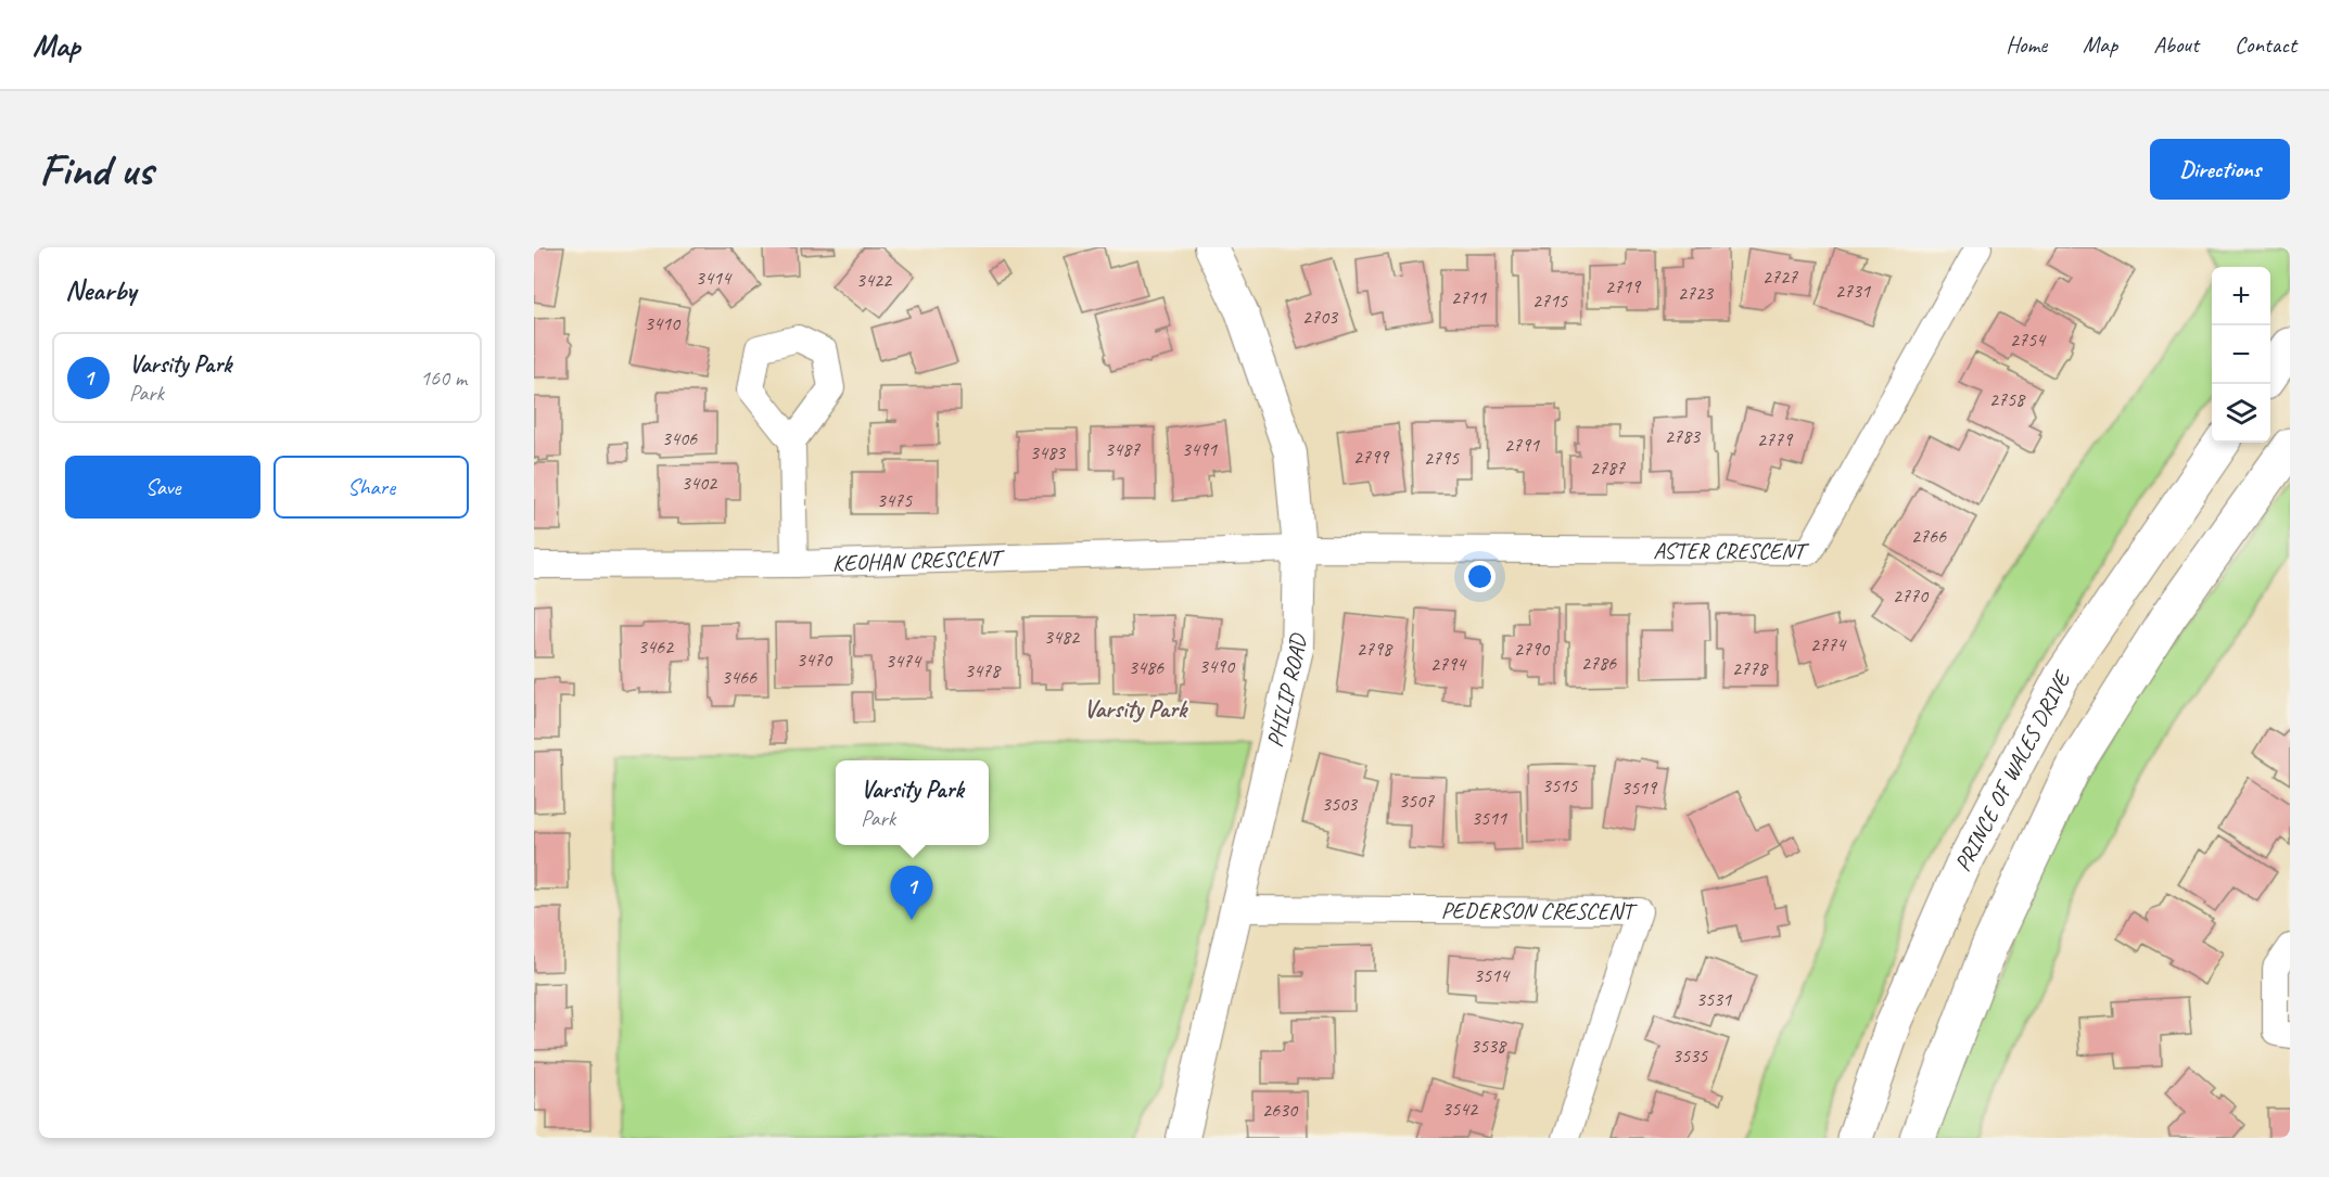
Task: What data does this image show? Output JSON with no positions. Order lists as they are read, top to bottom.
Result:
{
  "streets": {
    "main road": ["PRINCE OF WALES DRIVE"],
    "street": [
      "ASTER CRESCENT",
      "KEOHAN CRESCENT",
      "PHILIP ROAD",
      "PEDERSON CRESCENT"
    ]
  },
  "crossings": [
    ["ASTER CRESCENT", "KEOHAN CRESCENT"],
    ["ASTER CRESCENT", "PHILIP ROAD"],
    ["KEOHAN CRESCENT", "PHILIP ROAD"],
    ["PHILIP ROAD", "PEDERSON CRESCENT"]
  ],
  "districts": ["Varsity Park"],
  "house_numbers": [
    "2727",
    "3414",
    "3422",
    "2719",
    "2731",
    "2723",
    "2711",
    "2715",
    "2703",
    "3410",
    "2754",
    "2758",
    "2783",
    "3406",
    "2779",
    "2791",
    "3487",
    "3491",
    "3483",
    "2799",
    "2795",
    "2787",
    "3402",
    "3475",
    "2766",
    "2770",
    "3482",
    "2774",
    "3462",
    "2798",
    "2790",
    "3470",
    "3474",
    "2786",
    "2794",
    "3490",
    "3486",
    "2778",
    "3478",
    "3466",
    "3515",
    "3519",
    "3507",
    "3503",
    "3511",
    "3514",
    "3531",
    "3538",
    "3535",
    "3542",
    "2630"
  ],
  "page": {
    "header": "Map",
    "nav": [
      "Home",
      "Map",
      "About",
      "Contact"
    ],
    "buttons": [
      "Directions",
      ["Save", "Share"]
    ],
    "title": "Find us",
    "heading": "Nearby",
    "map_buttons": ["+", "−"],
    "list": [
      {
        "mark": "1",
        "name": "Varsity Park",
        "note": "Park",
        "value": "160 m"
      }
    ],
    "popup": ["Varsity Park", "Park"],
    "pins": "1"
  }
}
